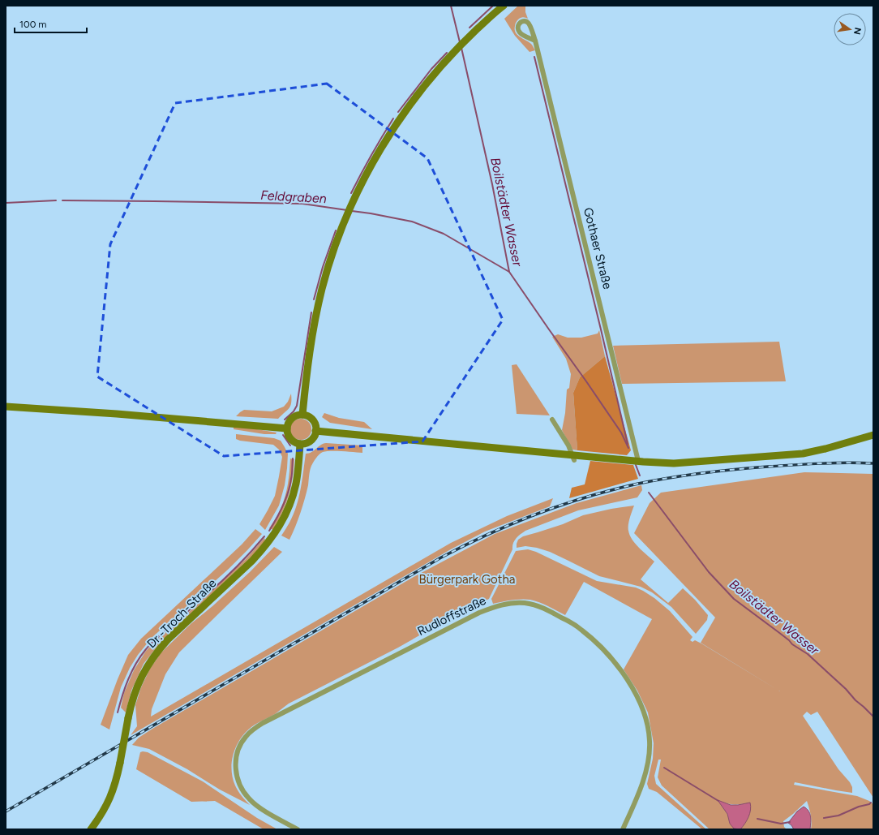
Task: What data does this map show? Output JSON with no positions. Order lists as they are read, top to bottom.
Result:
{
  "streets": {
    "main road": ["Dr.-Troch-Straße"],
    "street": ["Gothaer Straße", "Rudloffstraße"]
  },
  "water": ["Feldgraben", "Boilstädter Wasser"],
  "parks": ["Bürgerpark Gotha"],
  "scale_bar": "100 m",
  "north": "right"
}
